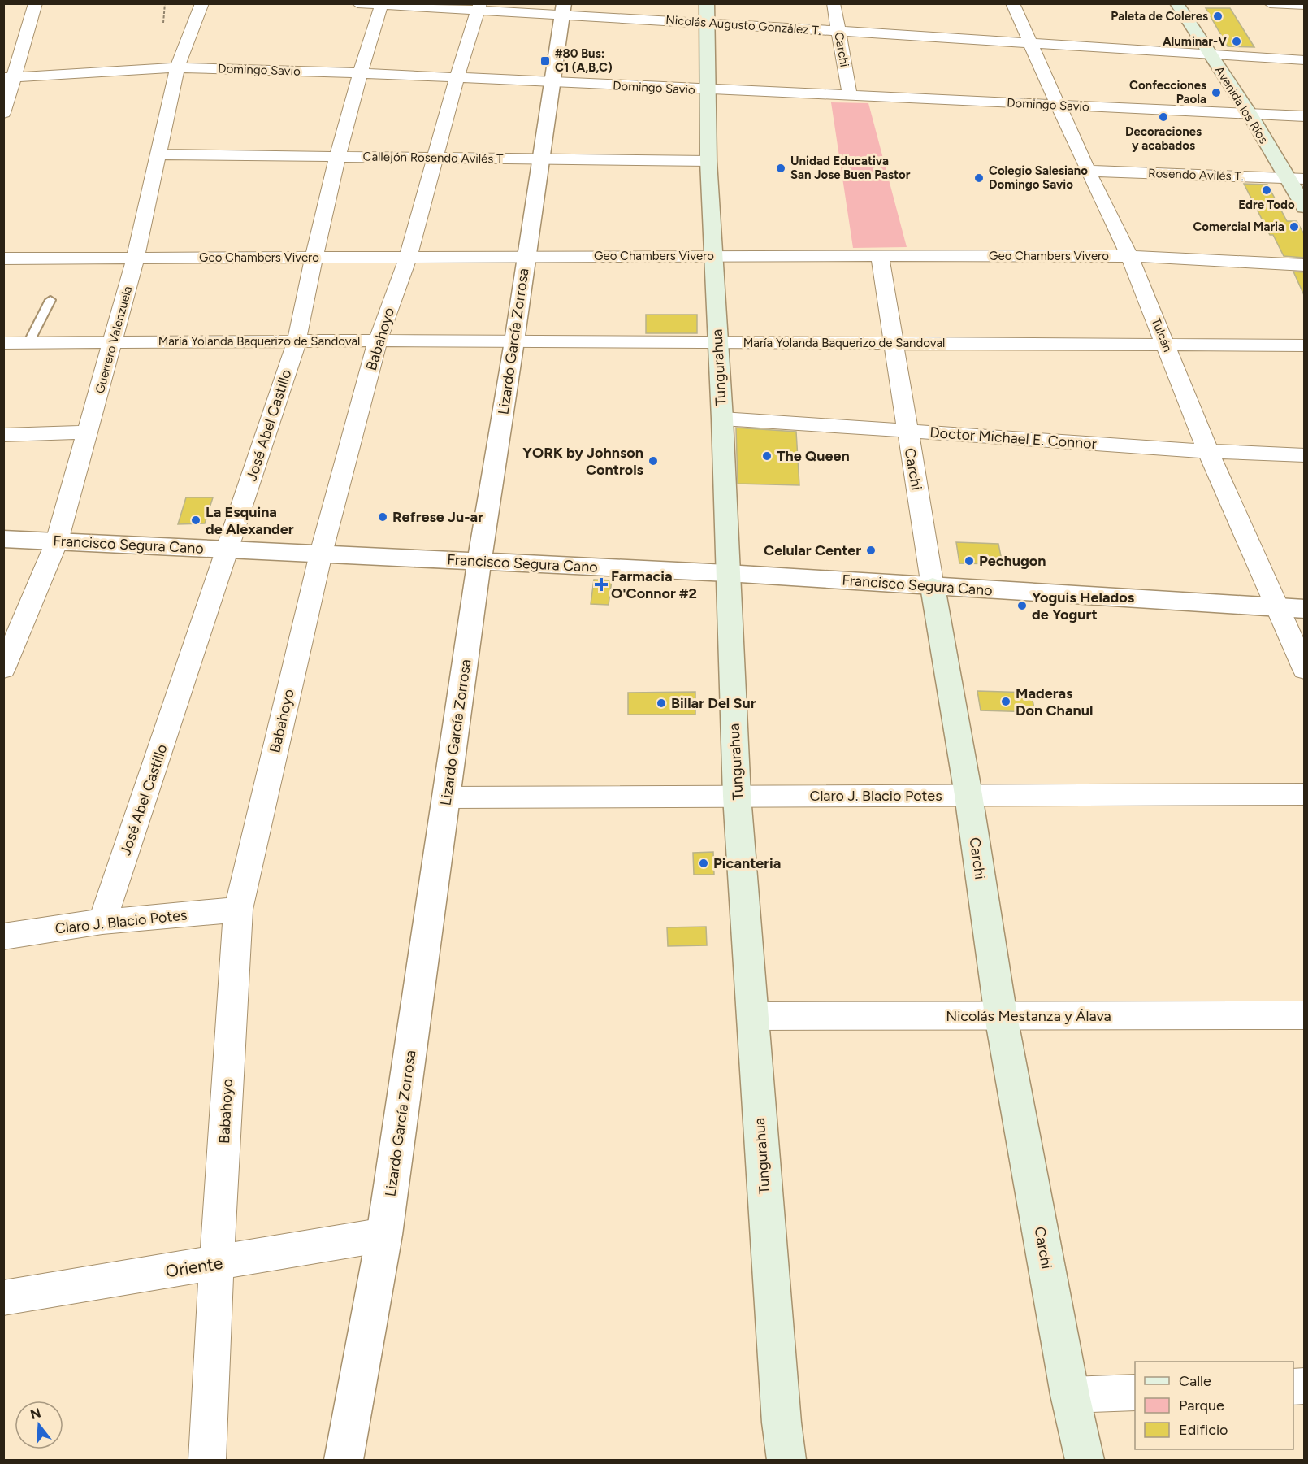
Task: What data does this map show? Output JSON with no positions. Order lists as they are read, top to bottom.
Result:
{
  "streets": {
    "main road": ["Carchi", "Avenida los Ríos", "Tungurahua"],
    "street": [
      "Nicolás Augusto González T.",
      "Domingo Savio",
      "Callejón Rosendo Avilés T",
      "Rosendo Avilés T.",
      "Geo Chambers Vivero",
      "Tulcán",
      "Babahoyo",
      "Guerrero Valenzuela",
      "María Yolanda Baquerizo de Sandoval",
      "Lizardo García Zorrosa",
      "José Abel Castillo",
      "Doctor Michael E. Connor",
      "Francisco Segura Cano",
      "Claro J. Blacio Potes",
      "Nicolás Mestanza y Álava",
      "Oriente"
    ]
  },
  "crossings": [
    ["Nicolás Augusto González T.", "Carchi"],
    ["Nicolás Augusto González T.", "Avenida los Ríos"],
    ["Nicolás Augusto González T.", "Tulcán"],
    ["Nicolás Augusto González T.", "Babahoyo"],
    ["Nicolás Augusto González T.", "Lizardo García Zorrosa"],
    ["Nicolás Augusto González T.", "Tungurahua"],
    ["Nicolás Augusto González T.", "José Abel Castillo"],
    ["Carchi", "Domingo Savio"],
    ["Carchi", "Geo Chambers Vivero"],
    ["Carchi", "María Yolanda Baquerizo de Sandoval"],
    ["Carchi", "Doctor Michael E. Connor"],
    ["Carchi", "Francisco Segura Cano"],
    ["Carchi", "Claro J. Blacio Potes"],
    ["Carchi", "Nicolás Mestanza y Álava"],
    ["Domingo Savio", "Avenida los Ríos"],
    ["Domingo Savio", "Tulcán"],
    ["Domingo Savio", "Babahoyo"],
    ["Domingo Savio", "Guerrero Valenzuela"],
    ["Domingo Savio", "Lizardo García Zorrosa"],
    ["Domingo Savio", "Tungurahua"],
    ["Domingo Savio", "José Abel Castillo"],
    ["Avenida los Ríos", "Rosendo Avilés T."],
    ["Callejón Rosendo Avilés T", "Babahoyo"],
    ["Callejón Rosendo Avilés T", "Guerrero Valenzuela"],
    ["Callejón Rosendo Avilés T", "Lizardo García Zorrosa"],
    ["Callejón Rosendo Avilés T", "Tungurahua"],
    ["Callejón Rosendo Avilés T", "José Abel Castillo"],
    ["Rosendo Avilés T.", "Tulcán"],
    ["Geo Chambers Vivero", "Tulcán"],
    ["Geo Chambers Vivero", "Babahoyo"],
    ["Geo Chambers Vivero", "Guerrero Valenzuela"],
    ["Geo Chambers Vivero", "Lizardo García Zorrosa"],
    ["Geo Chambers Vivero", "Tungurahua"],
    ["Geo Chambers Vivero", "José Abel Castillo"],
    ["Tulcán", "María Yolanda Baquerizo de Sandoval"],
    ["Tulcán", "Doctor Michael E. Connor"],
    ["Tulcán", "Francisco Segura Cano"],
    ["Babahoyo", "María Yolanda Baquerizo de Sandoval"],
    ["Babahoyo", "Francisco Segura Cano"],
    ["Babahoyo", "Claro J. Blacio Potes"],
    ["Babahoyo", "Oriente"],
    ["Guerrero Valenzuela", "María Yolanda Baquerizo de Sandoval"],
    ["Guerrero Valenzuela", "Francisco Segura Cano"],
    ["María Yolanda Baquerizo de Sandoval", "Lizardo García Zorrosa"],
    ["María Yolanda Baquerizo de Sandoval", "Tungurahua"],
    ["María Yolanda Baquerizo de Sandoval", "José Abel Castillo"],
    ["Lizardo García Zorrosa", "Francisco Segura Cano"],
    ["Lizardo García Zorrosa", "Claro J. Blacio Potes"],
    ["Lizardo García Zorrosa", "Oriente"],
    ["Tungurahua", "Doctor Michael E. Connor"],
    ["Tungurahua", "Francisco Segura Cano"],
    ["Tungurahua", "Claro J. Blacio Potes"],
    ["Tungurahua", "Nicolás Mestanza y Álava"],
    ["José Abel Castillo", "Francisco Segura Cano"],
    ["José Abel Castillo", "Claro J. Blacio Potes"]
  ],
  "places": {
    "other": [
      "Paleta de Coleres",
      "Aluminar-V",
      "Confecciones Paola",
      "Decoraciones y acabados",
      "Unidad Educativa San Jose Buen Pastor",
      "Colegio Salesiano Domingo Savio",
      "Edre Todo",
      "Comercial Maria",
      "The Queen",
      "YORK by Johnson Controls",
      "Refrese Ju-ar",
      "La Esquina de Alexander",
      "Celular Center",
      "Pechugon",
      "Yoguis Helados de Yogurt",
      "Maderas Don Chanul",
      "Billar Del Sur",
      "Picanteria"
    ],
    "transit": ["#80 Bus: C1 (A,B,C)"],
    "health": ["Farmacia O'Connor #2"]
  },
  "legend": ["Calle", "Parque", "Edificio"],
  "north": "top"
}
